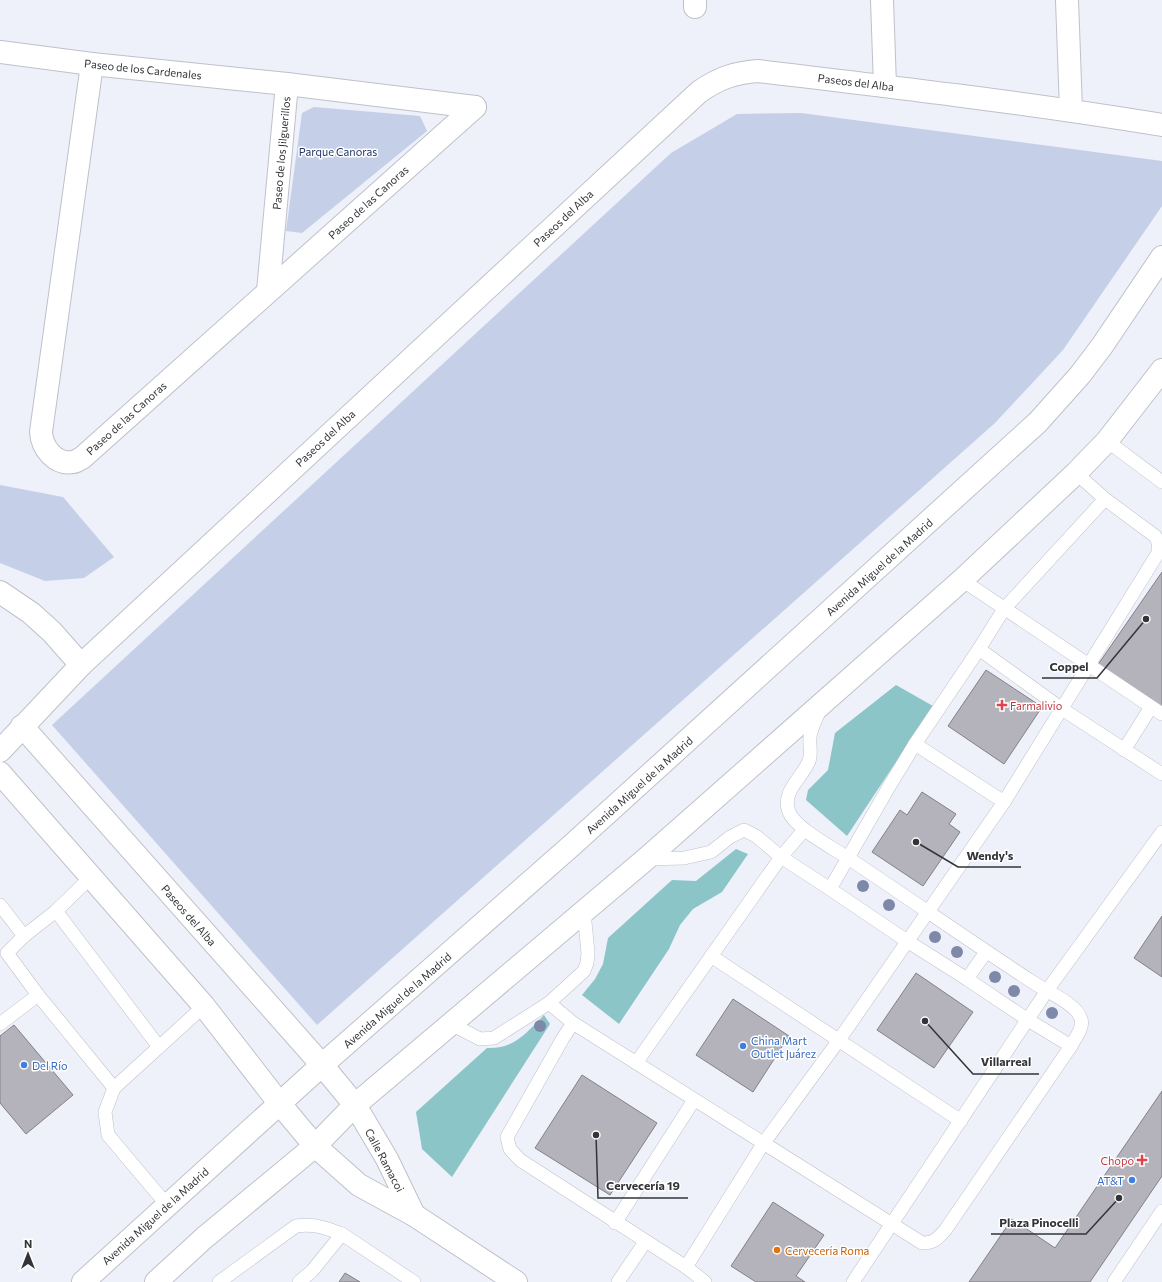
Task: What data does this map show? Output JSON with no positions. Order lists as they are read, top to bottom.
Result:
{
  "streets": {
    "street": [
      "Paseo de los Cardenales",
      "Paseos del Alba",
      "Paseo de los Jilguerillos",
      "Paseo de las Canoras",
      "Avenida Miguel de la Madrid",
      "Calle Ramacoi"
    ]
  },
  "crossings": [
    ["Paseo de los Cardenales", "Paseo de los Jilguerillos"],
    ["Paseo de los Cardenales", "Paseo de las Canoras"],
    ["Paseos del Alba", "Avenida Miguel de la Madrid"],
    ["Paseos del Alba", "Calle Ramacoi"],
    ["Paseo de los Jilguerillos", "Paseo de las Canoras"]
  ],
  "parks": ["Parque Canoras"],
  "places": {
    "other": [
      "Coppel",
      "Wendy's",
      "Villarreal",
      "China Mart Outlet Juárez",
      "Del Río",
      "Cervecería 19",
      "AT&T",
      "Plaza Pinocelli",
      "Cervecería Roma"
    ],
    "health": ["Farmalivio", "Chopo"]
  },
  "north": "top"
}
